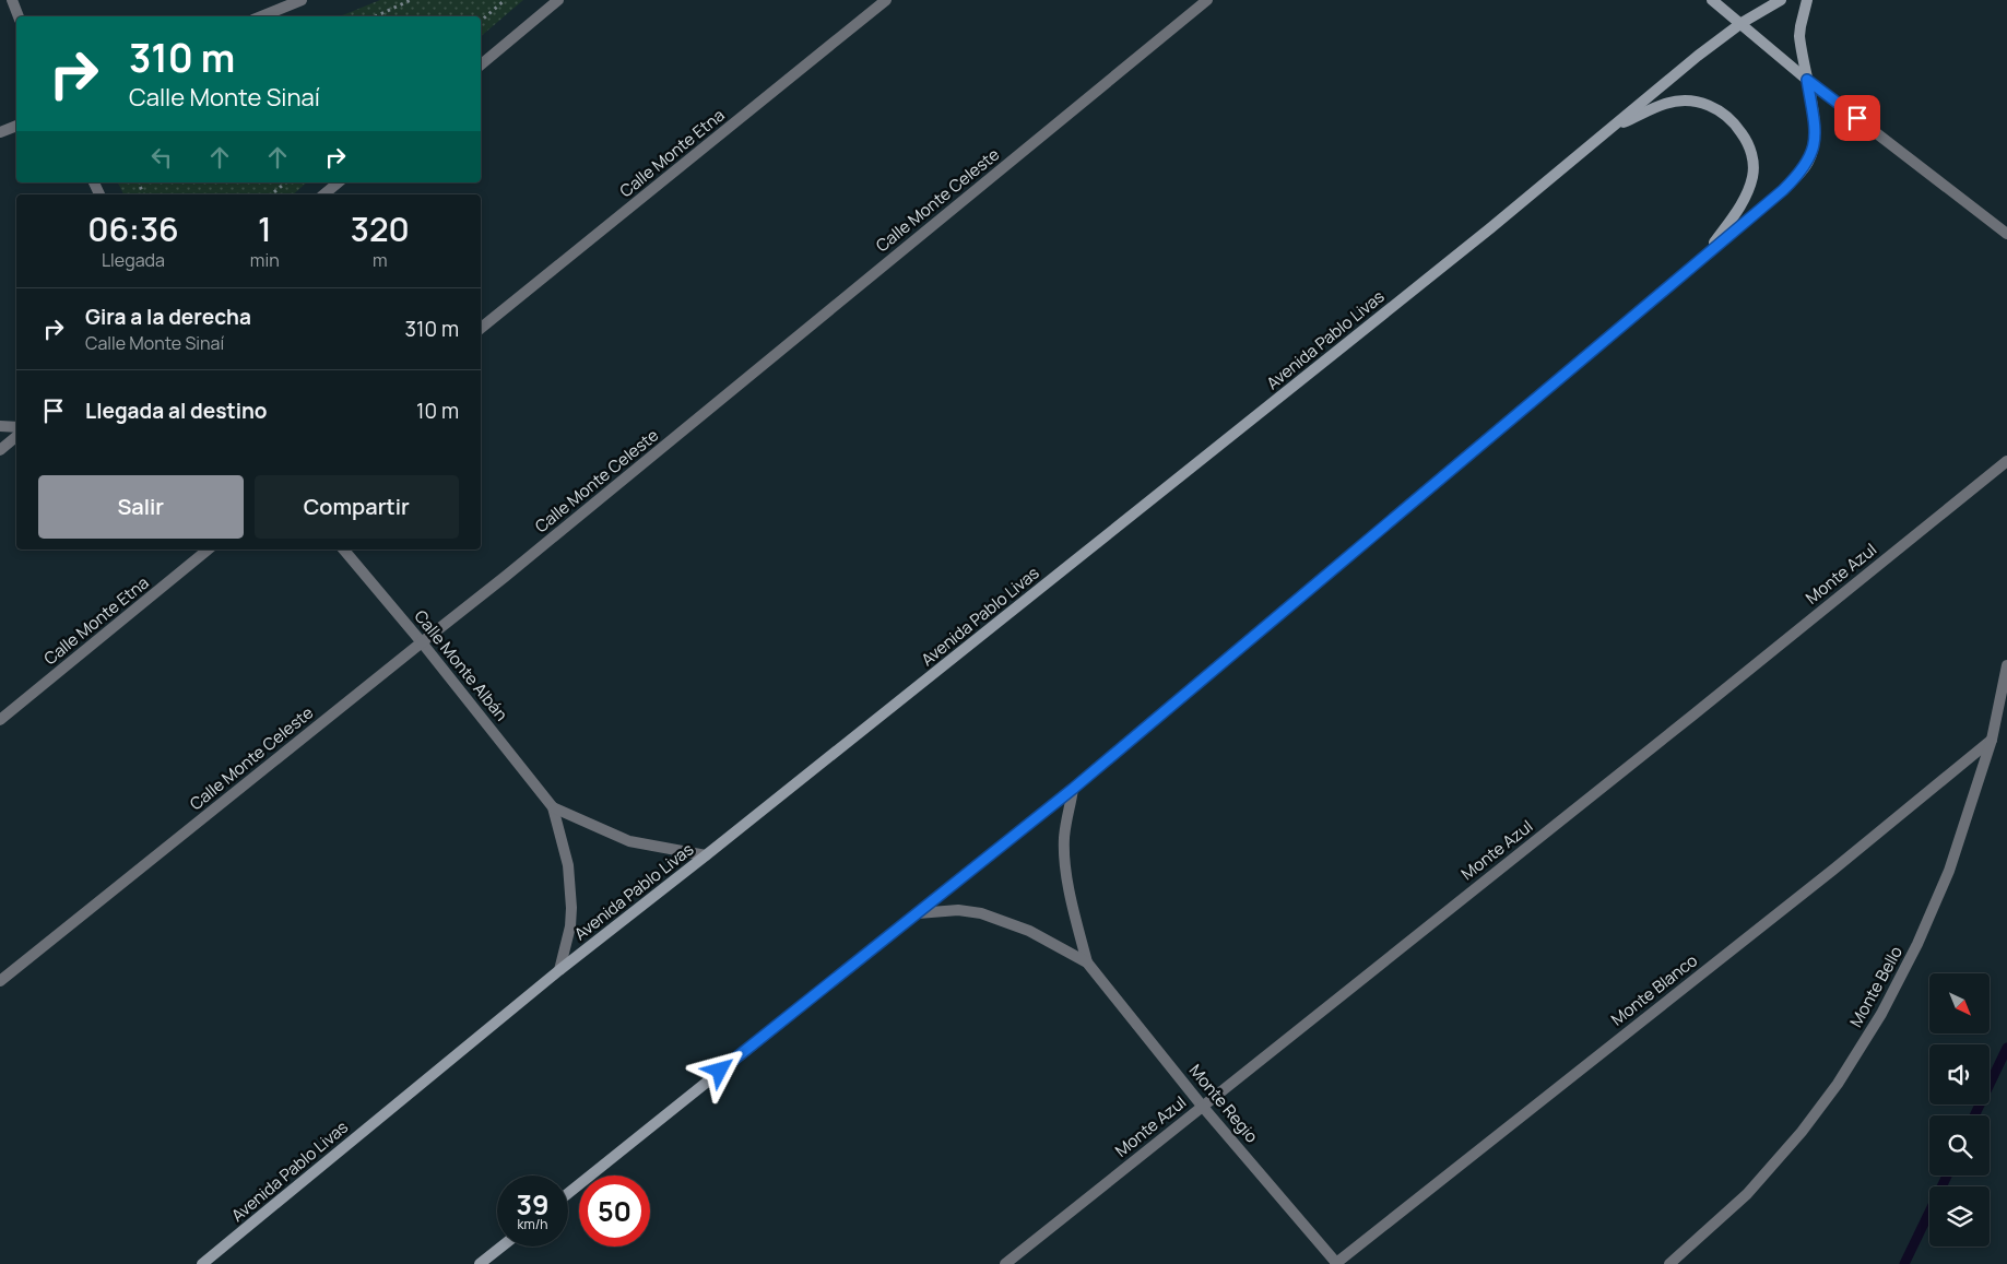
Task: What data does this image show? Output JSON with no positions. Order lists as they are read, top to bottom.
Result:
{
  "streets": {
    "main road": ["Avenida Pablo Livas"],
    "street": [
      "Calle Monte Etna",
      "Calle Monte Celeste",
      "Monte Azul",
      "Calle Monte Albán",
      "Monte Bello",
      "Monte Blanco",
      "Monte Regio"
    ]
  },
  "crossings": [
    ["Calle Monte Celeste", "Calle Monte Albán"],
    ["Avenida Pablo Livas", "Calle Monte Albán"],
    ["Monte Azul", "Monte Regio"],
    ["Monte Bello", "Monte Blanco"],
    ["Monte Blanco", "Monte Regio"]
  ],
  "north": "bottom right",
  "page": {
    "turn": ["310 m", "Calle Monte Sinaí"],
    "eta": [
      "06:36",
      "Llegada",
      "1",
      "min",
      "320",
      "m"
    ],
    "list": [
      {
        "name": "Gira a la derecha",
        "note": "Calle Monte Sinaí",
        "value": "310 m"
      },
      {
        "name": "Llegada al destino",
        "value": "10 m"
      }
    ],
    "buttons": ["Salir", "Compartir"],
    "speed": "39 km/h",
    "limit": "50"
  }
}
